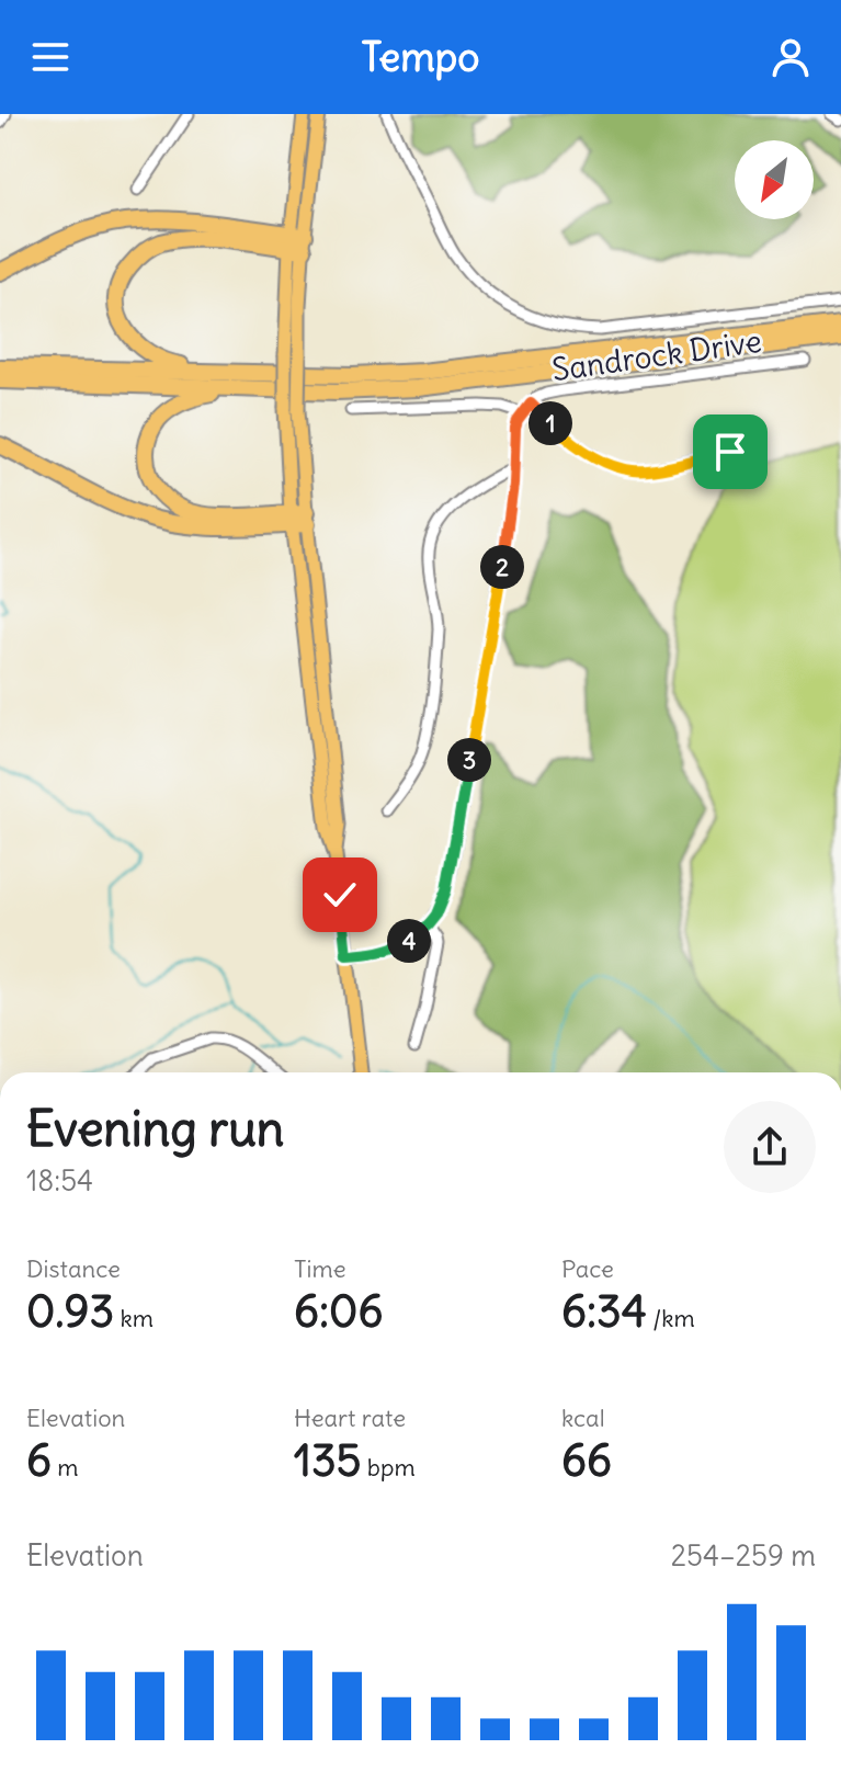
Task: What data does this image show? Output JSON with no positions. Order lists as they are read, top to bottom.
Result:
{
  "streets": {
    "street": ["Sandrock Drive"]
  },
  "north": "bottom left",
  "page": {
    "header": "Tempo",
    "pins": [
      "1",
      "2",
      "3",
      "4"
    ],
    "heading": ["Evening run", "18:54"],
    "stats": [
      ["Distance", "0.93 km"],
      ["Time", "6:06"],
      ["Pace", "6:34 /km"],
      ["Elevation", "6 m"],
      ["Heart rate", "135 bpm"],
      ["kcal", "66"]
    ],
    "chart": ["Elevation", "254–259 m"]
  }
}
